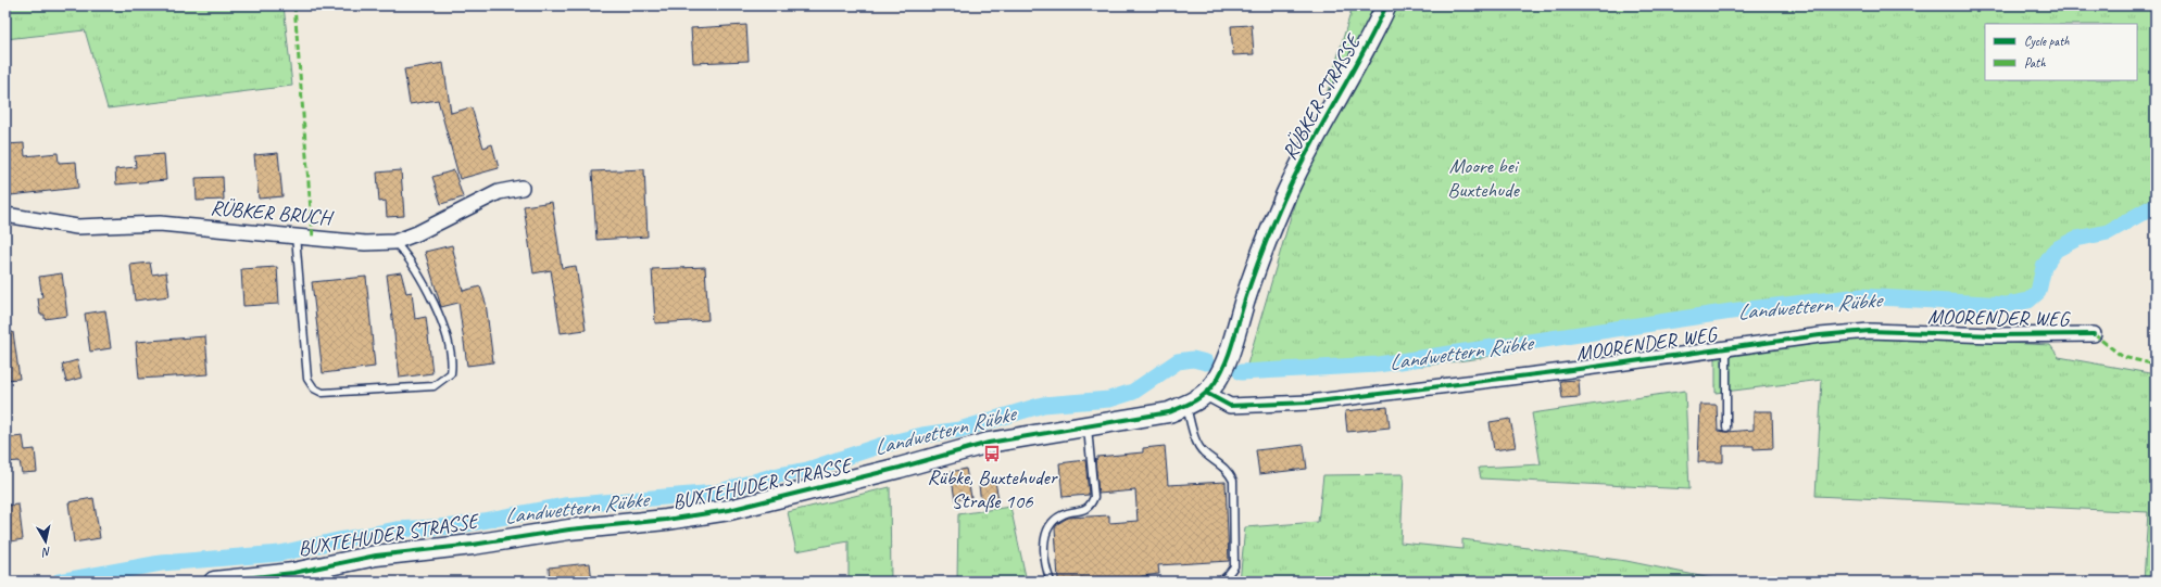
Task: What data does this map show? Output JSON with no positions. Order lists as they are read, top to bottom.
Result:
{
  "streets": {
    "street": [
      "RÜBKER STRASSE",
      "RÜBKER BRUCH",
      "MOORENDER WEG",
      "BUXTEHUDER STRASSE"
    ]
  },
  "crossings": [
    ["RÜBKER STRASSE", "BUXTEHUDER STRASSE"],
    ["MOORENDER WEG", "BUXTEHUDER STRASSE"]
  ],
  "water": ["Landwettern Rübke"],
  "parks": ["Moore bei Buxtehude"],
  "places": {
    "bus stop": ["Rübke, Buxtehuder Straße 106"]
  },
  "legend": ["Cycle path", "Path"],
  "north": "bottom"
}
